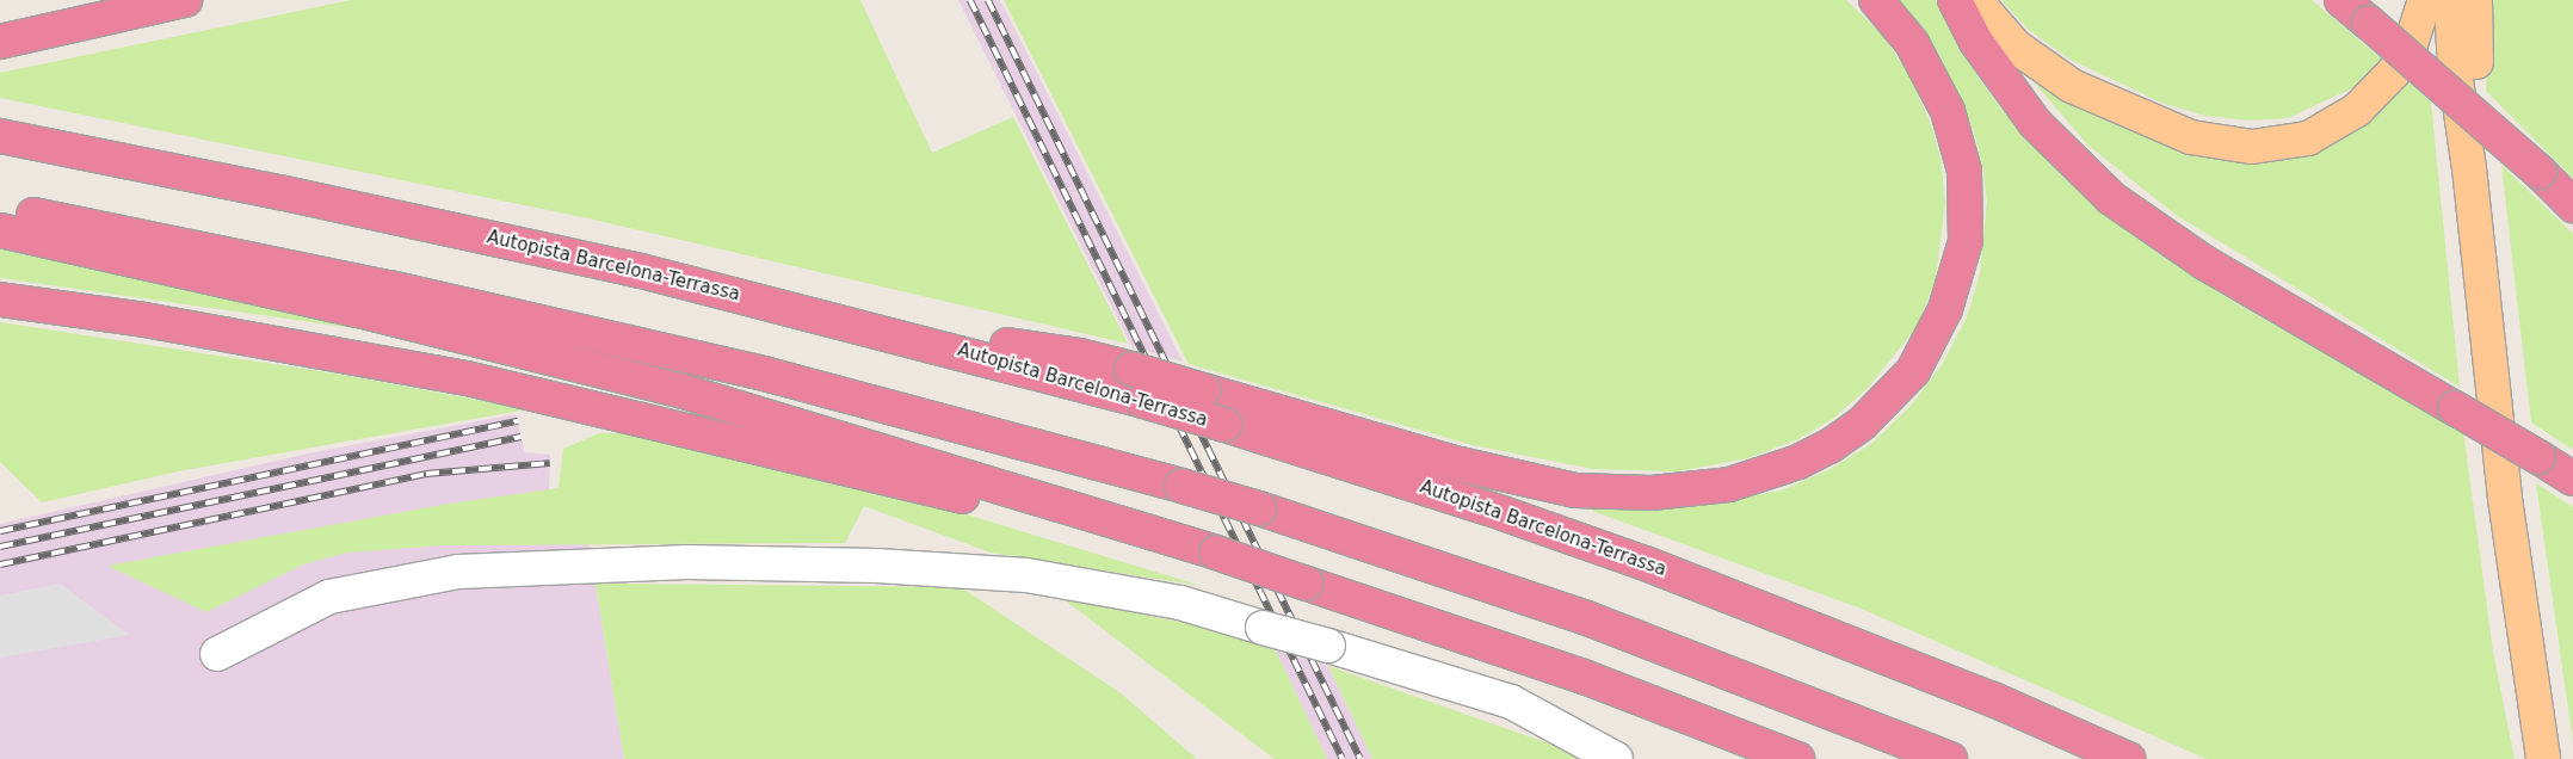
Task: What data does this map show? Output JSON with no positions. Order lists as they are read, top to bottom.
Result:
{
  "streets": {
    "highway": ["Autopista Barcelona-Terrassa"]
  }
}
